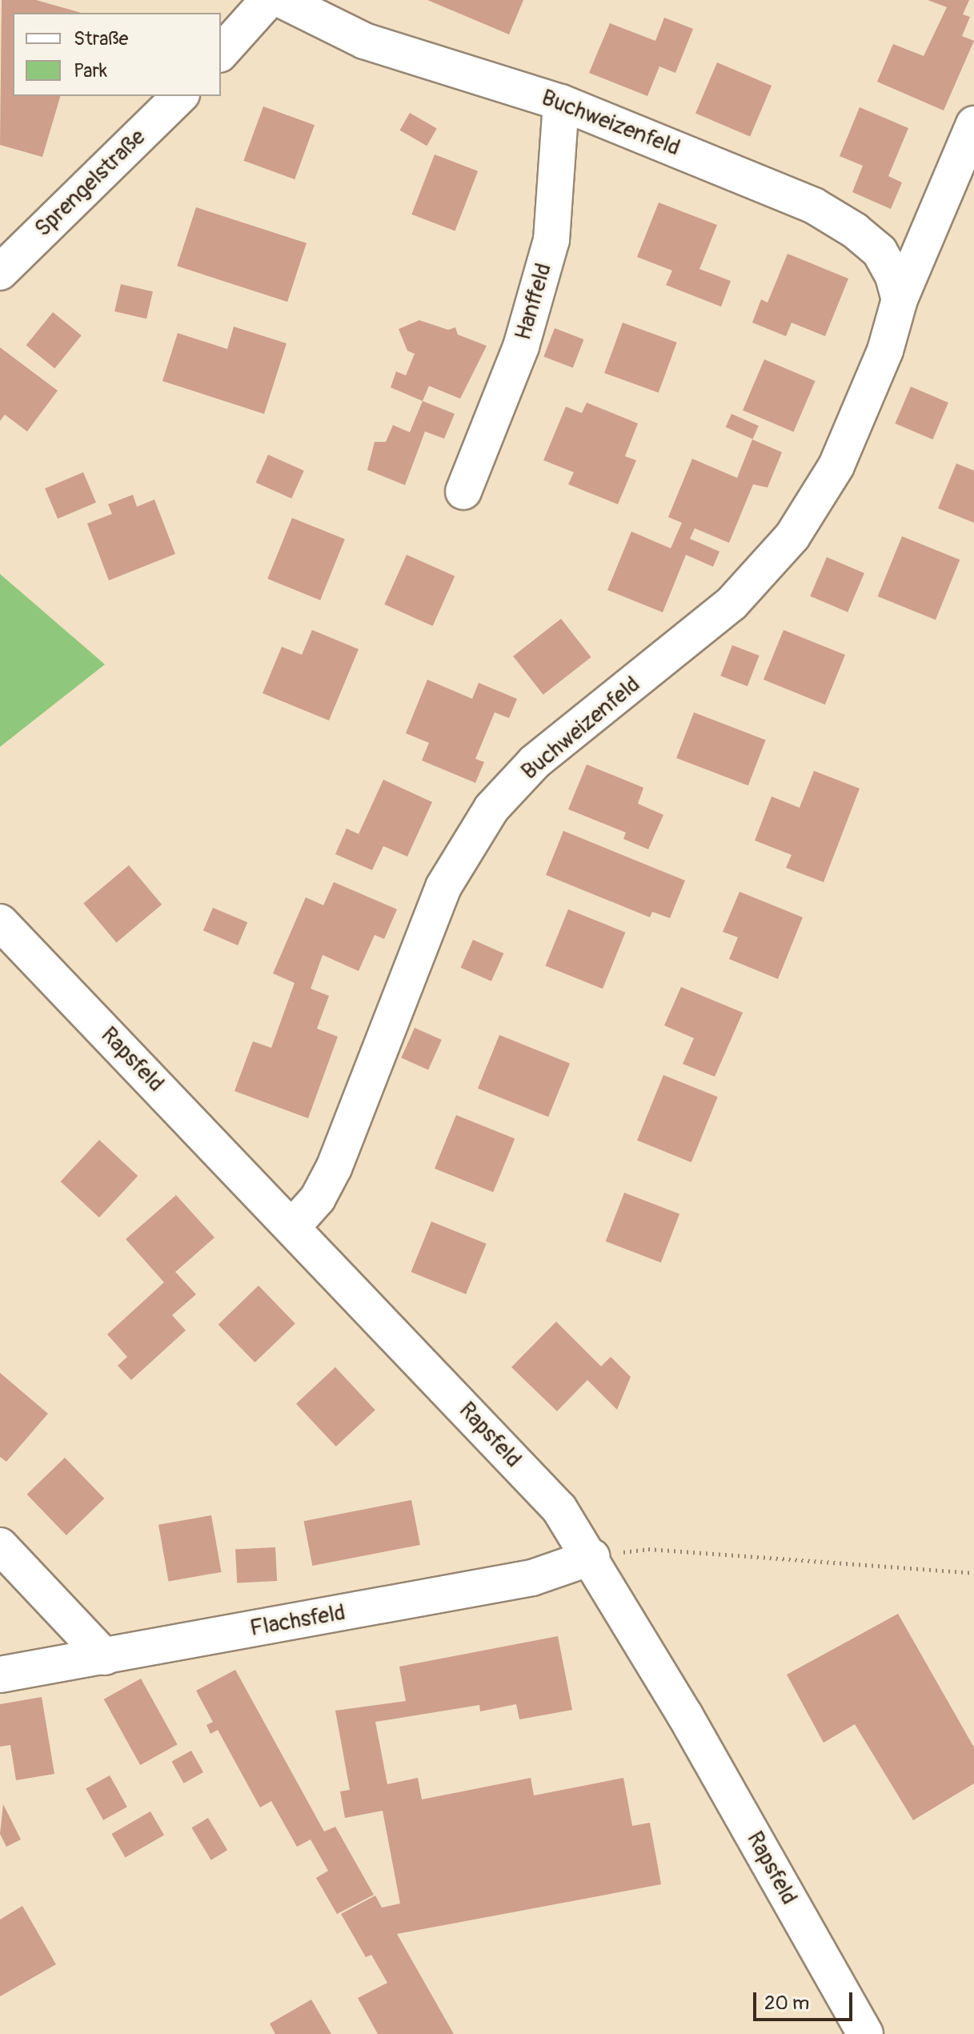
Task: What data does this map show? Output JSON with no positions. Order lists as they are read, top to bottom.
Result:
{
  "streets": {
    "street": [
      "Buchweizenfeld",
      "Sprengelstraße",
      "Hanffeld",
      "Rapsfeld",
      "Flachsfeld"
    ]
  },
  "crossings": [
    ["Buchweizenfeld", "Hanffeld"],
    ["Buchweizenfeld", "Rapsfeld"],
    ["Rapsfeld", "Flachsfeld"]
  ],
  "legend": ["Straße", "Park"],
  "scale_bar": "20 m"
}
